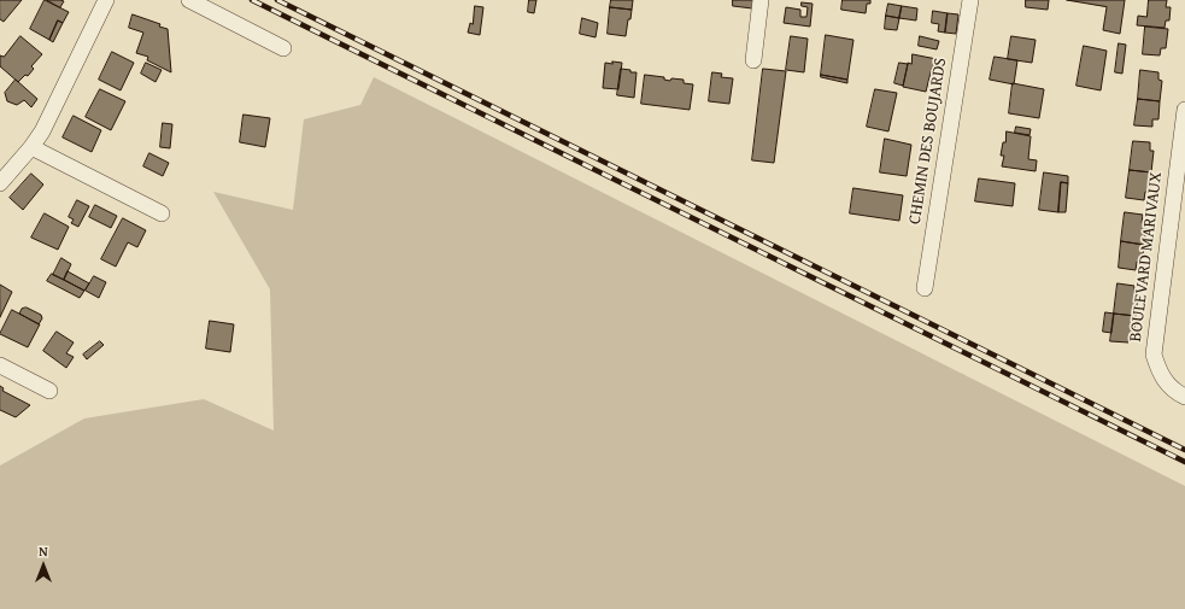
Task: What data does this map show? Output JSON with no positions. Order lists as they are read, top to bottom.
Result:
{
  "streets": {
    "street": ["CHEMIN DES BOUJARDS", "BOULEVARD MARIVAUX"]
  },
  "north": "top"
}
